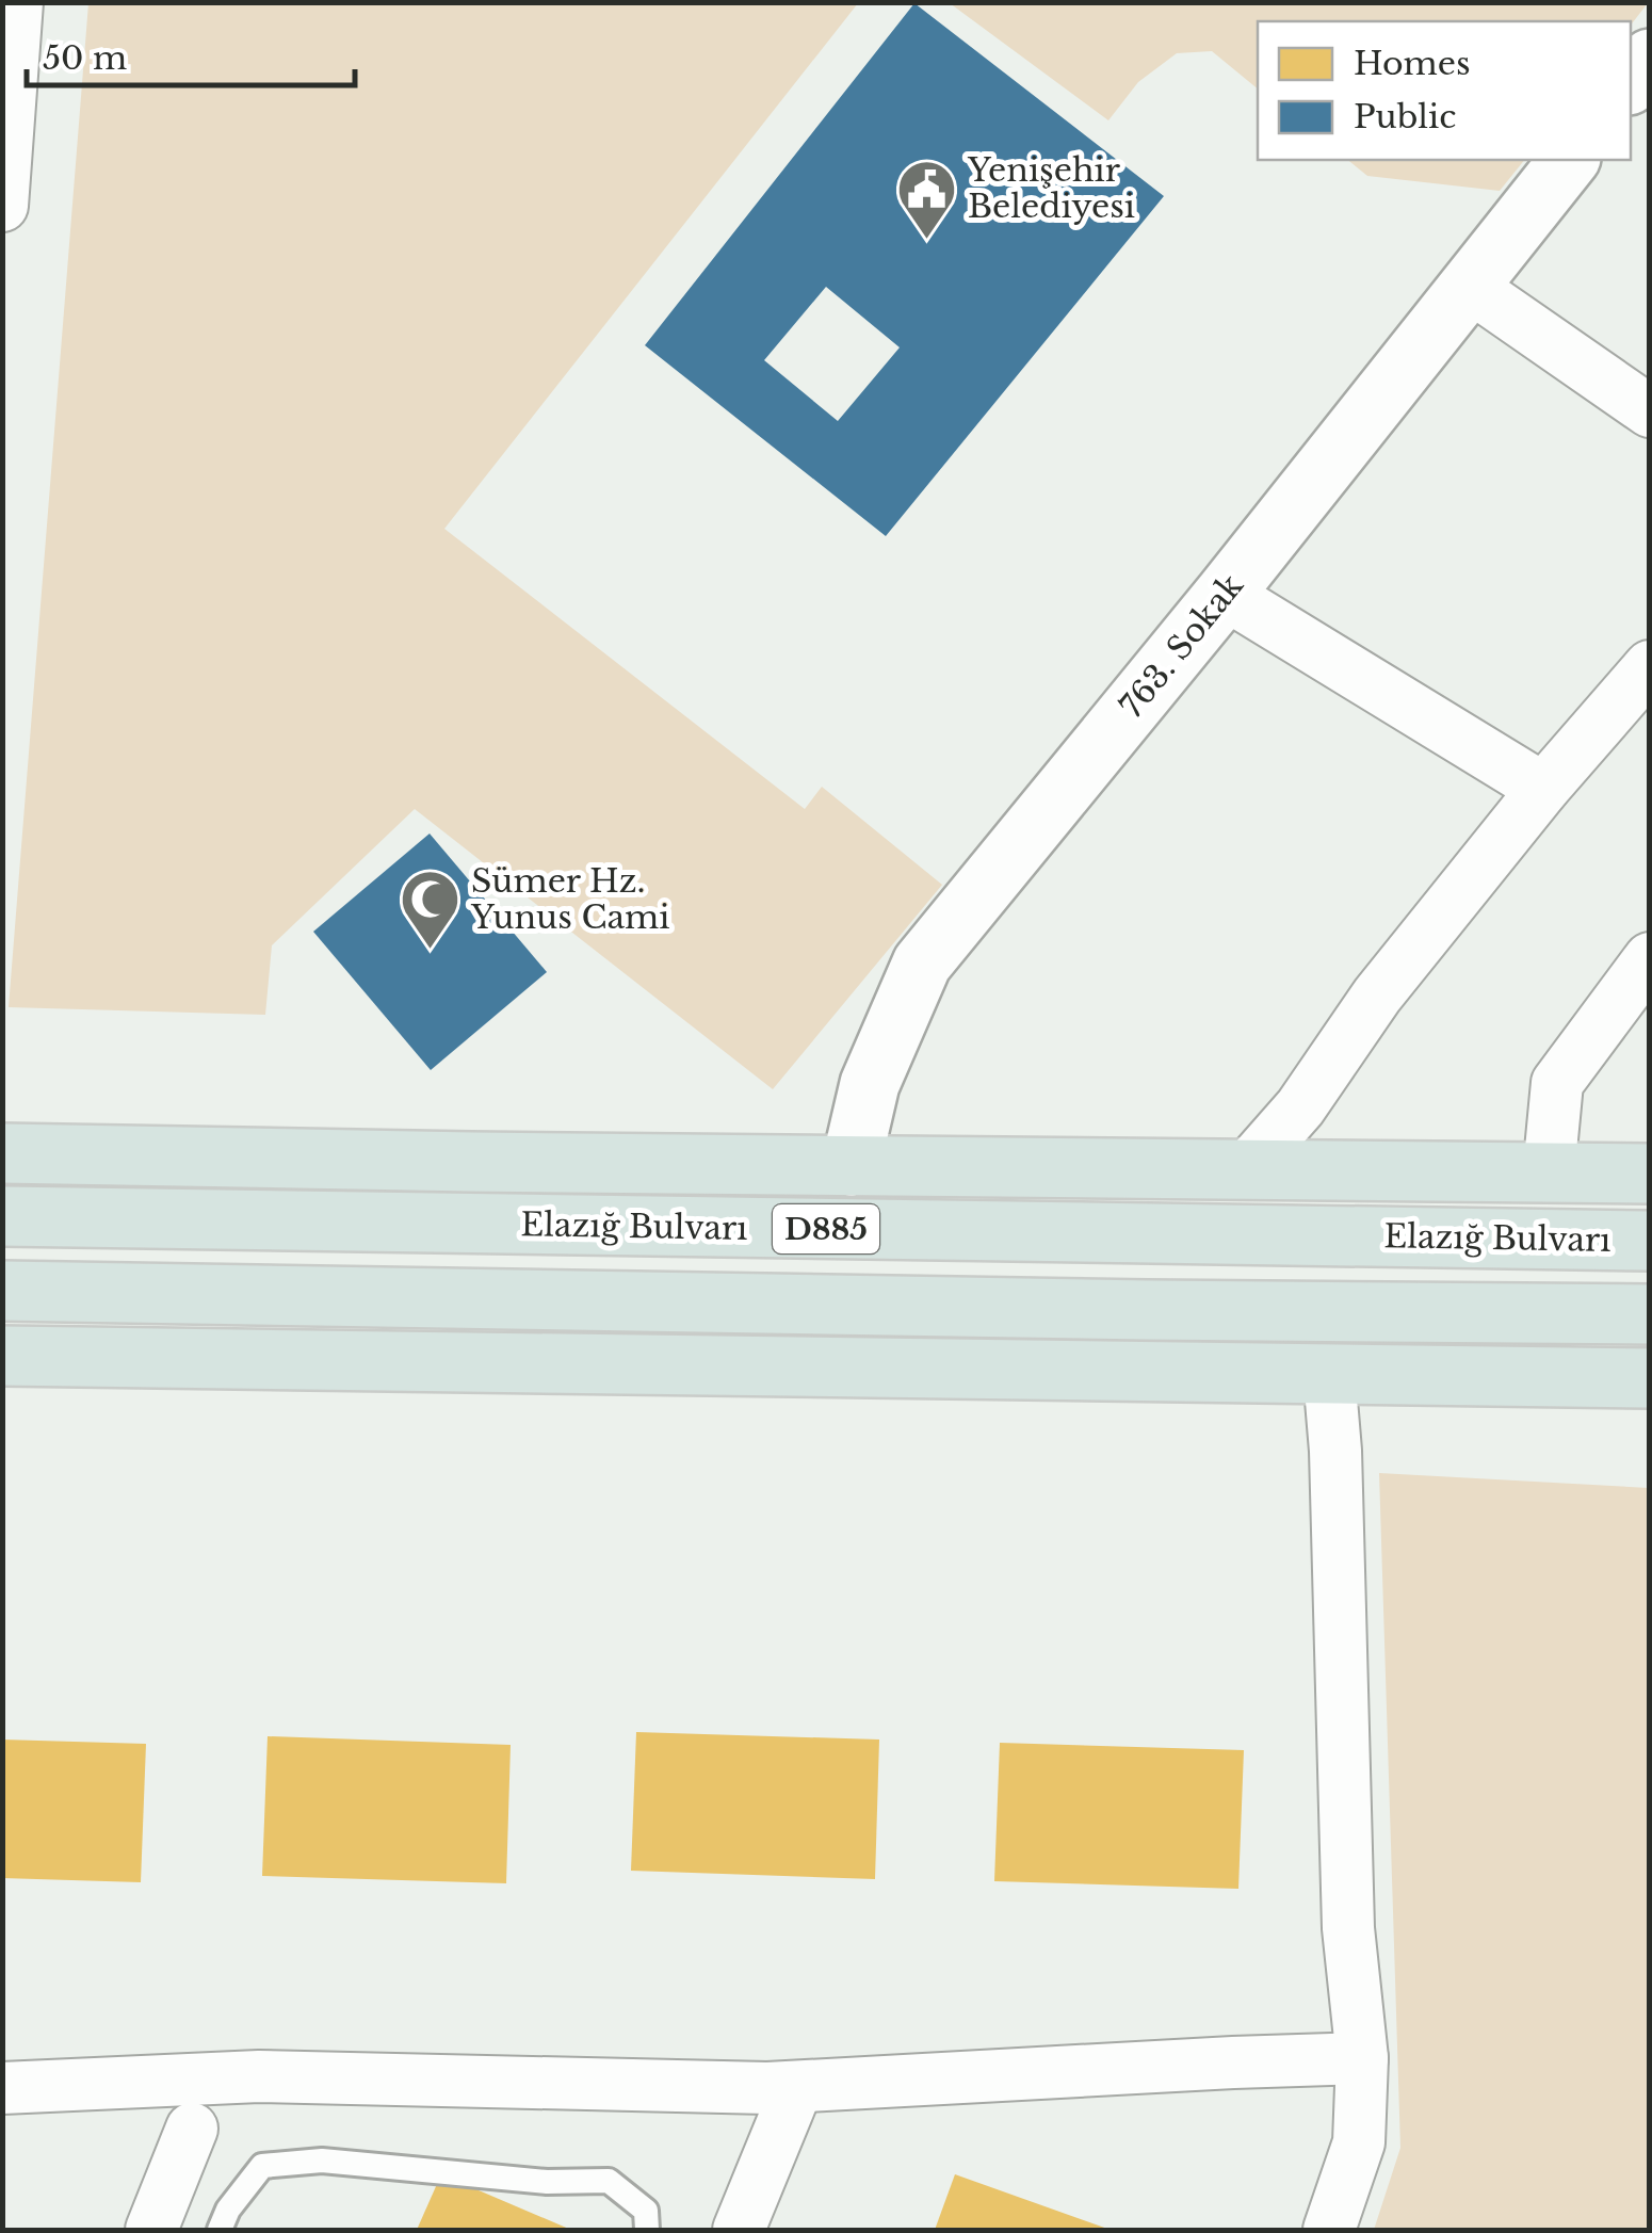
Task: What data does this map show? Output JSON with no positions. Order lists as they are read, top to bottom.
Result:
{
  "streets": {
    "highway": ["Elazığ Bulvarı", "D885"],
    "street": ["763. Sokak"]
  },
  "places": {
    "public building": ["Yenişehir Belediyesi"],
    "mosque": ["Sümer Hz. Yunus Cami"]
  },
  "legend": ["Homes", "Public"],
  "scale_bar": "50 m"
}
